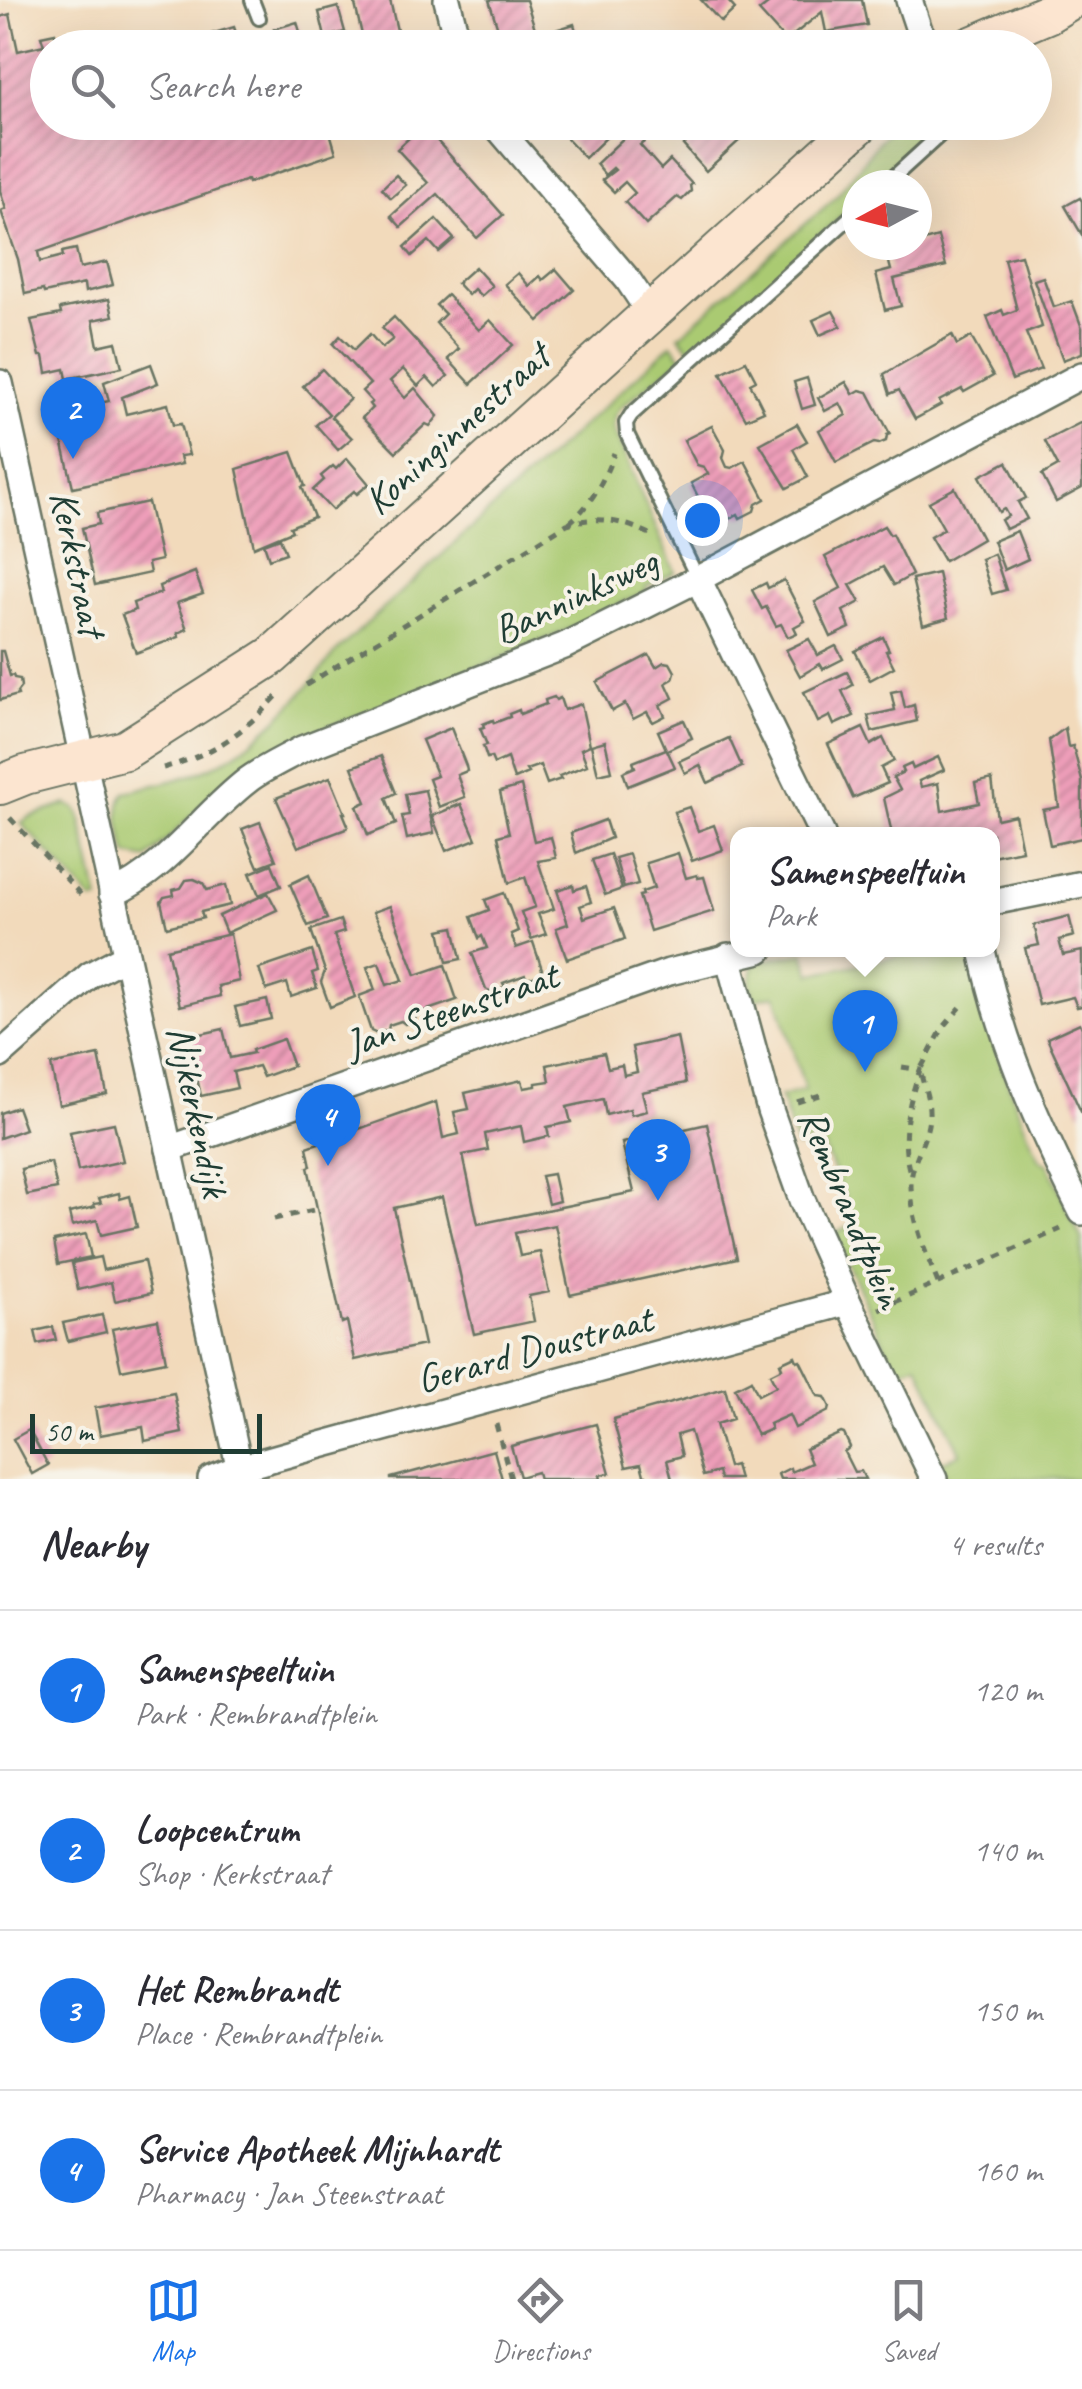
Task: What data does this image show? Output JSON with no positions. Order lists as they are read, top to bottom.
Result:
{
  "streets": {
    "street": [
      "Koninginnestraat",
      "Kerkstraat",
      "Banninksweg",
      "Jan Steenstraat",
      "Nijkerkendijk",
      "Rembrandtplein",
      "Gerard Doustraat"
    ]
  },
  "crossings": [
    ["Koninginnestraat", "Kerkstraat"],
    ["Koninginnestraat", "Nijkerkendijk"],
    ["Kerkstraat", "Nijkerkendijk"],
    ["Banninksweg", "Nijkerkendijk"],
    ["Jan Steenstraat", "Nijkerkendijk"],
    ["Jan Steenstraat", "Rembrandtplein"],
    ["Nijkerkendijk", "Gerard Doustraat"],
    ["Rembrandtplein", "Gerard Doustraat"]
  ],
  "scale_bar": "50 m",
  "north": "left",
  "page": {
    "search": "Search here",
    "pins": [
      "2",
      "1",
      "4",
      "3"
    ],
    "popup": ["Samenspeeltuin", "Park"],
    "scale": "50 m",
    "heading": ["Nearby", "4 results"],
    "list": [
      {
        "mark": "1",
        "name": "Samenspeeltuin",
        "note": "Park · Rembrandtplein",
        "value": "120 m"
      },
      {
        "mark": "2",
        "name": "Loopcentrum",
        "note": "Shop · Kerkstraat",
        "value": "140 m"
      },
      {
        "mark": "3",
        "name": "Het Rembrandt",
        "note": "Place · Rembrandtplein",
        "value": "150 m"
      },
      {
        "mark": "4",
        "name": "Service Apotheek Mijnhardt",
        "note": "Pharmacy · Jan Steenstraat",
        "value": "160 m"
      }
    ],
    "nav": ["Map", "Directions", "Saved"]
  }
}
